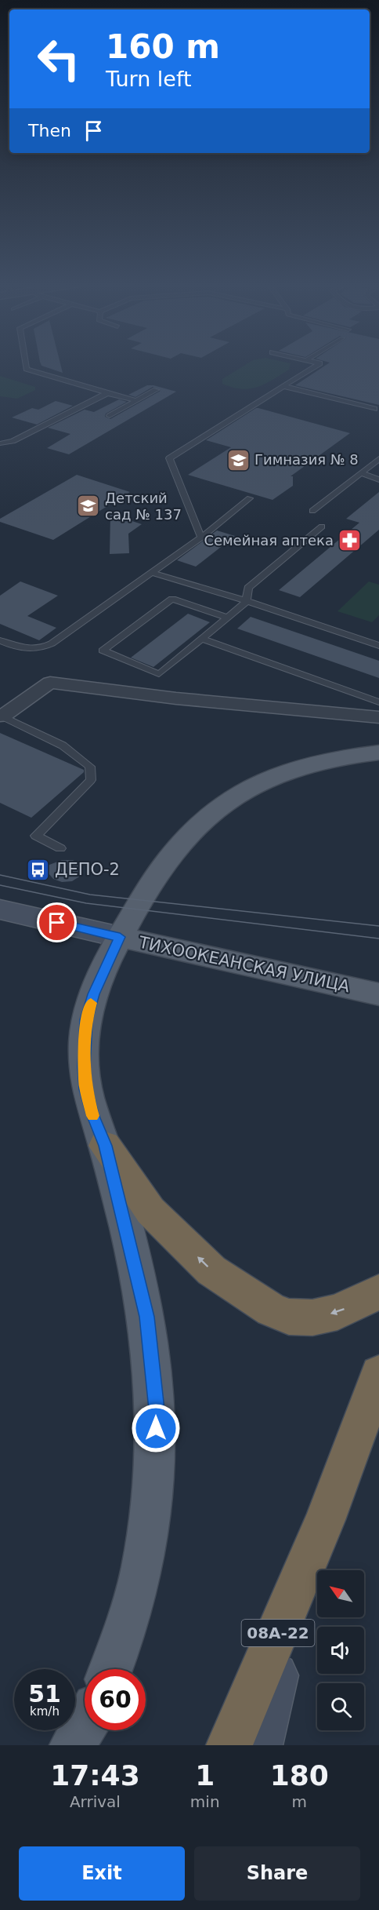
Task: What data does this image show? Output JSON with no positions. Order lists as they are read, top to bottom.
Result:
{
  "streets": {
    "highway": ["08А-22"],
    "main road": ["ТИХООКЕАНСКАЯ УЛИЦА"]
  },
  "places": {
    "school or university": ["Гимназия № 8", "Детский сад № 137"],
    "pharmacy": ["Семейная аптека"],
    "bus stop": ["ДЕПО-2"]
  },
  "north": "top left",
  "page": {
    "turn": ["160 m", "Turn left"],
    "then": "Then",
    "speed": "51 km/h",
    "limit": "60",
    "eta": [
      "17:43",
      "Arrival",
      "1",
      "min",
      "180",
      "m"
    ],
    "buttons": ["Exit", "Share"]
  }
}
